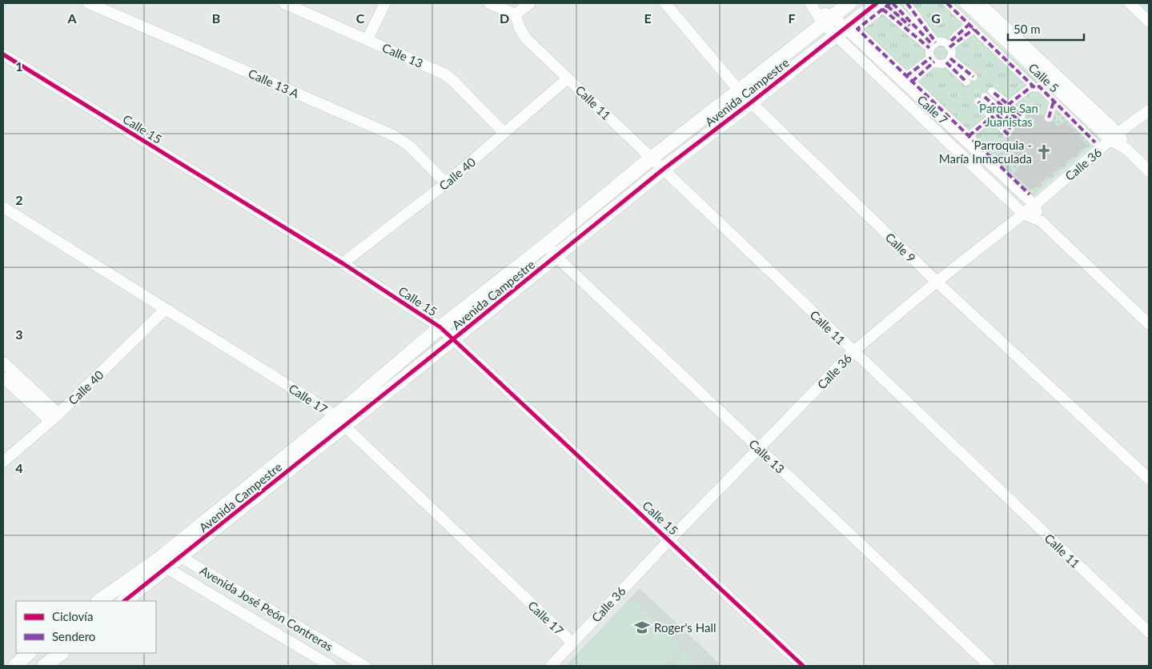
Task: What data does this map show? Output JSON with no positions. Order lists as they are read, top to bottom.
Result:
{
  "streets": {
    "street": [
      "Calle 13",
      "Calle 5",
      "Calle 13 A",
      "Avenida Campestre",
      "Calle 11",
      "Calle 7",
      "Calle 15",
      "Calle 36",
      "Calle 40",
      "Calle 9",
      "Calle 17",
      "Avenida José Peón Contreras"
    ]
  },
  "crossings": [
    ["Calle 13", "Avenida Campestre"],
    ["Calle 13", "Calle 36"],
    ["Calle 13", "Calle 40"],
    ["Calle 5", "Calle 36"],
    ["Calle 13 A", "Calle 40"],
    ["Avenida Campestre", "Calle 11"],
    ["Avenida Campestre", "Calle 7"],
    ["Avenida Campestre", "Calle 15"],
    ["Avenida Campestre", "Calle 9"],
    ["Avenida Campestre", "Calle 17"],
    ["Avenida Campestre", "Avenida José Peón Contreras"],
    ["Calle 11", "Calle 36"],
    ["Calle 11", "Calle 40"],
    ["Calle 7", "Calle 36"],
    ["Calle 15", "Calle 36"],
    ["Calle 15", "Calle 40"],
    ["Calle 36", "Calle 9"],
    ["Calle 36", "Calle 17"],
    ["Calle 40", "Calle 17"]
  ],
  "parks": ["Parque San Juanistas"],
  "places": {
    "church": ["Parroquia - María Inmaculada"],
    "school or university": ["Roger's Hall"]
  },
  "legend": ["Ciclovía", "Sendero"],
  "scale_bar": "50 m",
  "grid": {
    "columns": [
      "A",
      "B",
      "C",
      "D",
      "E",
      "F",
      "G"
    ],
    "rows": [
      "1",
      "2",
      "3",
      "4"
    ]
  }
}
